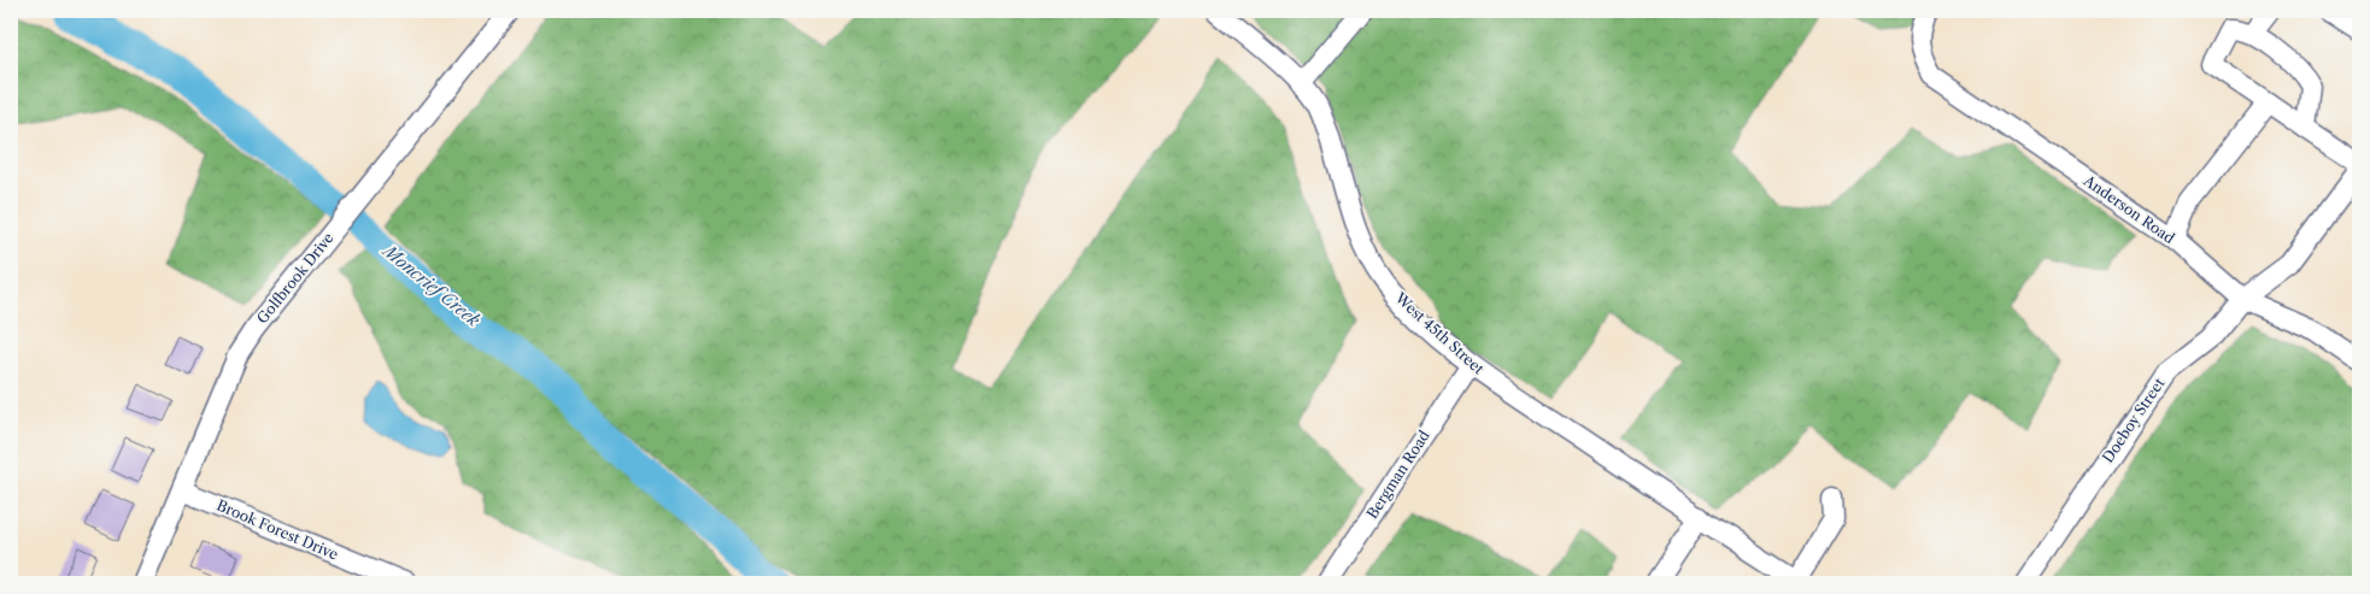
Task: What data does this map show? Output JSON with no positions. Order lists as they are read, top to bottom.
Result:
{
  "streets": {
    "street": [
      "Anderson Road",
      "Golfbrook Drive",
      "West 45th Street",
      "Doeboy Street",
      "Bergman Road",
      "Brook Forest Drive"
    ]
  },
  "crossings": [
    ["Anderson Road", "Doeboy Street"],
    ["Golfbrook Drive", "Brook Forest Drive"],
    ["West 45th Street", "Bergman Road"]
  ],
  "water": ["Moncrief Creek"]
}
